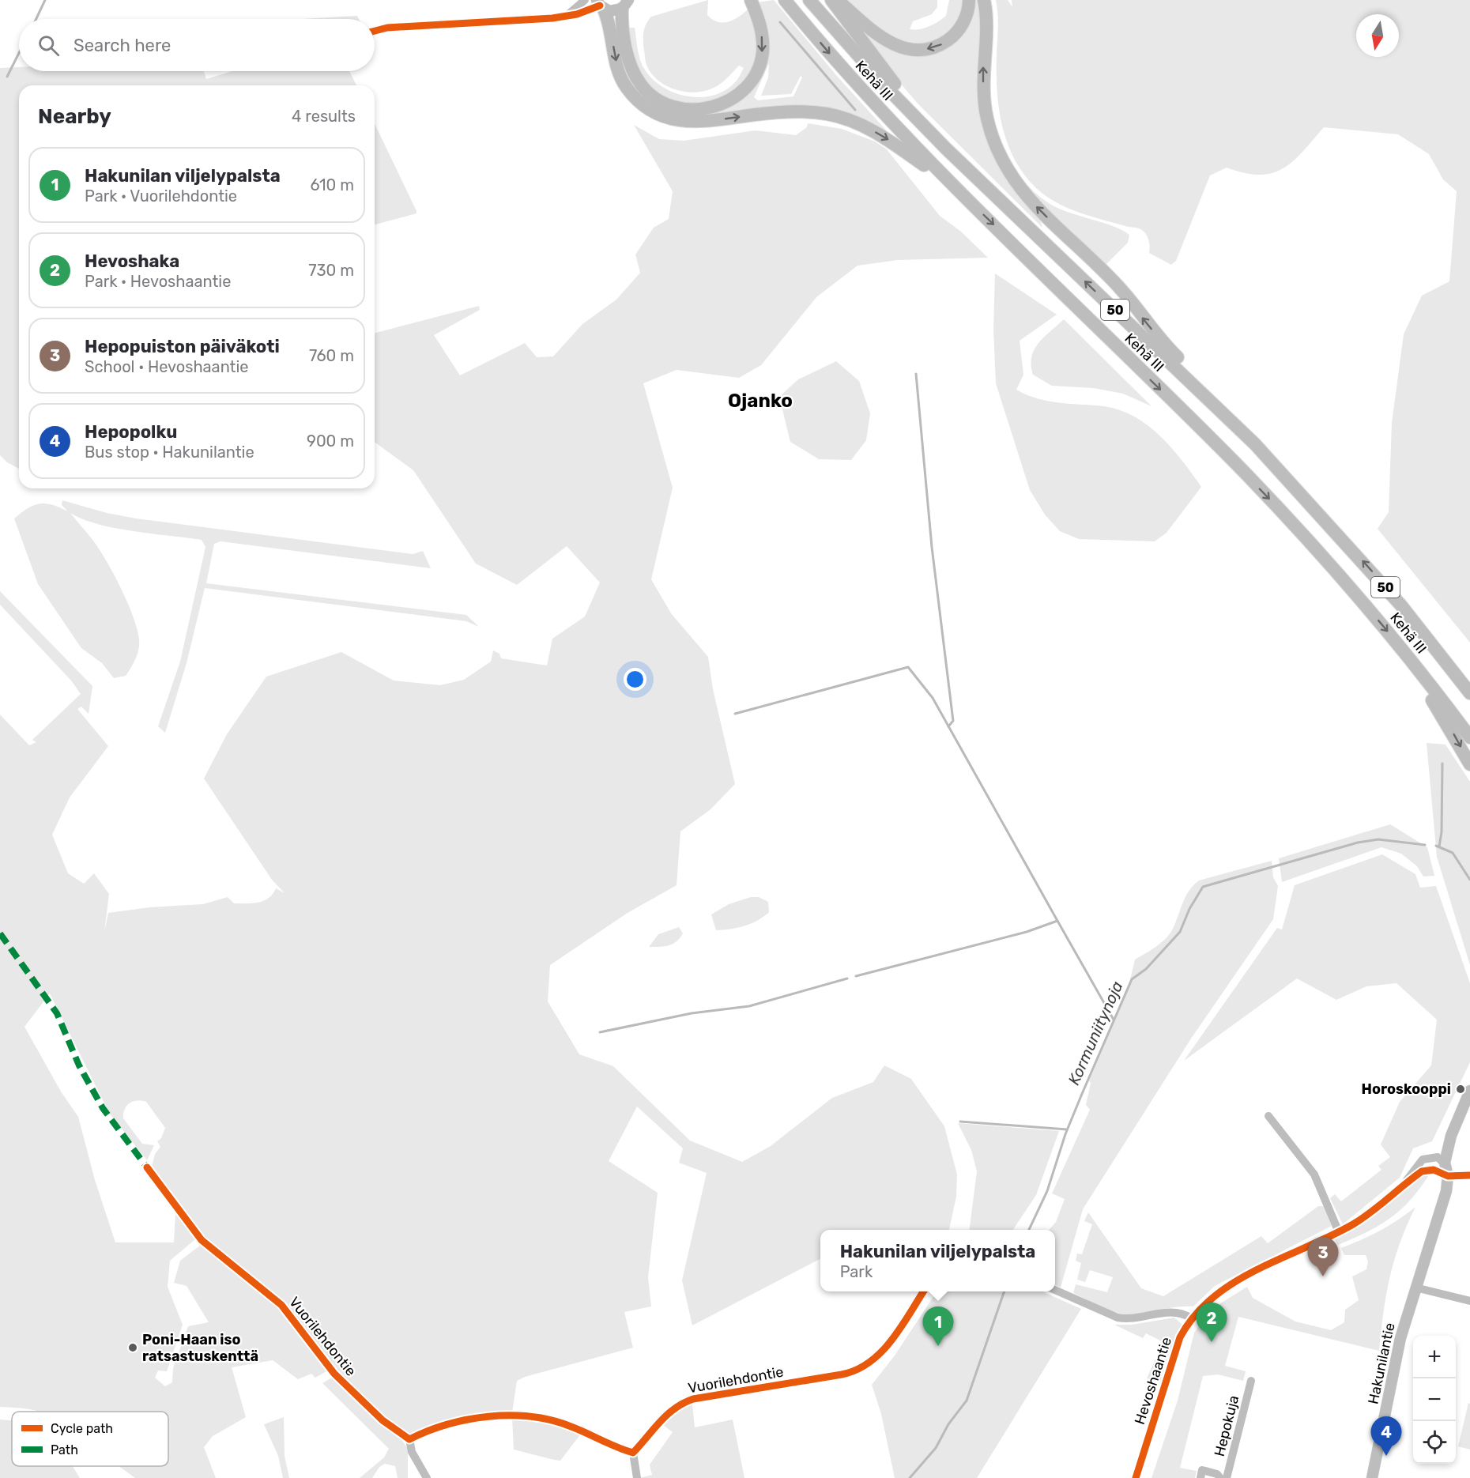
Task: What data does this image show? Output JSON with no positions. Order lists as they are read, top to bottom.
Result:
{
  "streets": {
    "highway": ["Kehä III", "50"],
    "main road": ["Hakunilantie"],
    "street": ["Vuorilehdontie", "Hevoshaantie", "Hepokuja"]
  },
  "crossings": [
    ["Hakunilantie", "Hevoshaantie"]
  ],
  "districts": ["Ojanko"],
  "water": ["Kormuniitynoja"],
  "places": ["Horoskooppi", "Poni-Haan iso ratsastuskenttä"],
  "legend": ["Cycle path", "Path"],
  "north": "bottom",
  "page": {
    "search": "Search here",
    "heading": ["Nearby", "4 results"],
    "list": [
      {
        "mark": "1",
        "name": "Hakunilan viljelypalsta",
        "note": "Park · Vuorilehdontie",
        "value": "610 m"
      },
      {
        "mark": "2",
        "name": "Hevoshaka",
        "note": "Park · Hevoshaantie",
        "value": "730 m"
      },
      {
        "mark": "3",
        "name": "Hepopuiston päiväkoti",
        "note": "School · Hevoshaantie",
        "value": "760 m"
      },
      {
        "mark": "4",
        "name": "Hepopolku",
        "note": "Bus stop · Hakunilantie",
        "value": "900 m"
      }
    ],
    "popup": ["Hakunilan viljelypalsta", "Park"],
    "pins": [
      "3",
      "2",
      "1",
      "4"
    ],
    "map_buttons": ["+", "−"]
  }
}
